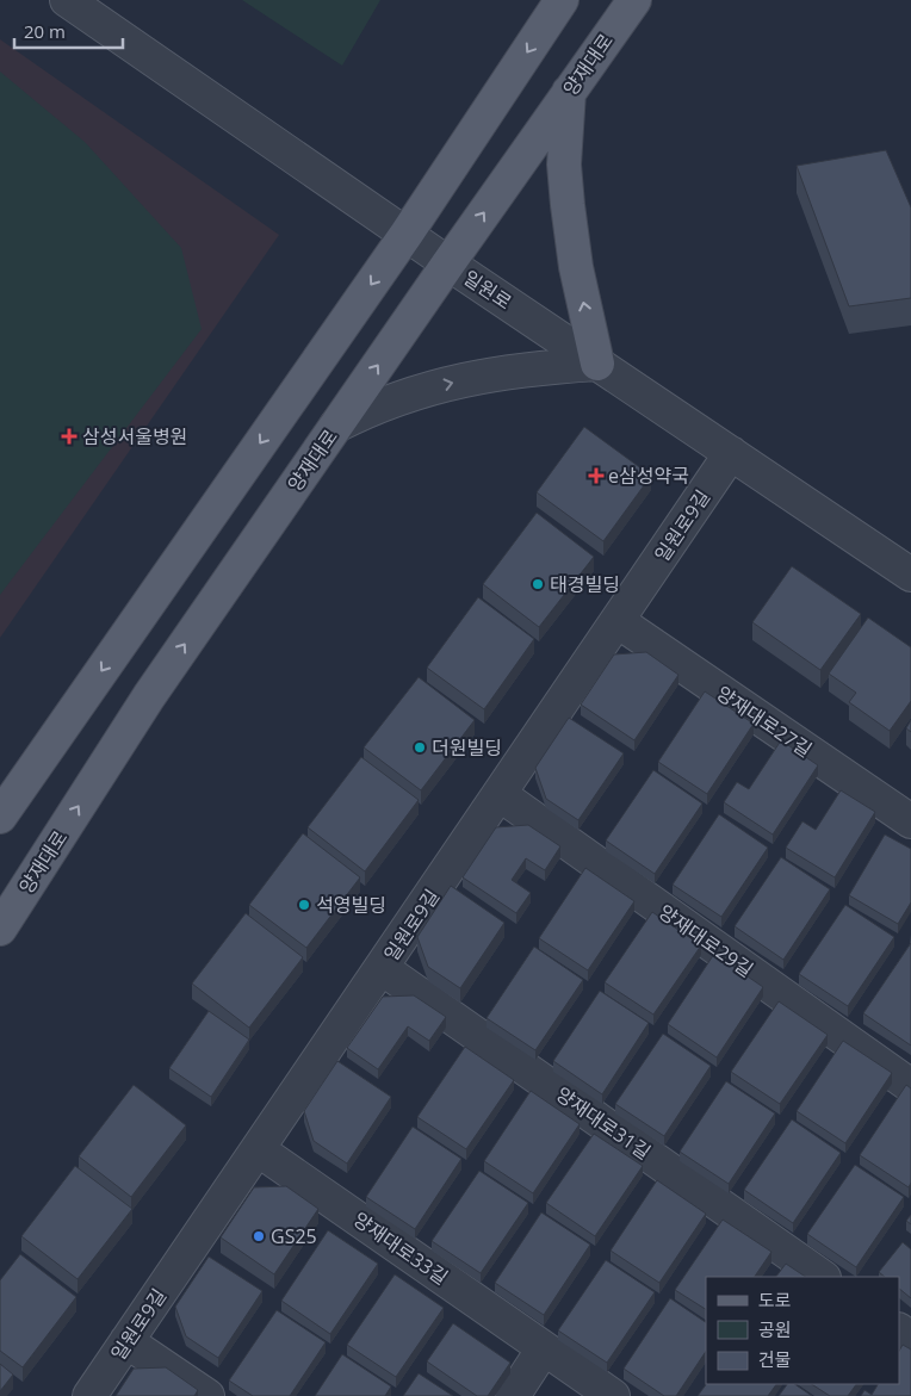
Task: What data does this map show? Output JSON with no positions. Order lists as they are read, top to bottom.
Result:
{
  "streets": {
    "main road": ["양재대로"],
    "street": [
      "일원로",
      "일원로9길",
      "양재대로27길",
      "양재대로29길",
      "양재대로31길",
      "양재대로33길"
    ]
  },
  "crossings": [
    ["양재대로", "일원로"],
    ["일원로", "일원로9길"],
    ["일원로9길", "양재대로27길"],
    ["일원로9길", "양재대로29길"],
    ["일원로9길", "양재대로31길"],
    ["일원로9길", "양재대로33길"]
  ],
  "places": {
    "health": ["삼성서울병원", "e삼성약국"],
    "other": [
      "태경빌딩",
      "더원빌딩",
      "석영빌딩",
      "GS25"
    ]
  },
  "legend": ["도로", "공원", "건물"],
  "scale_bar": "20 m"
}
